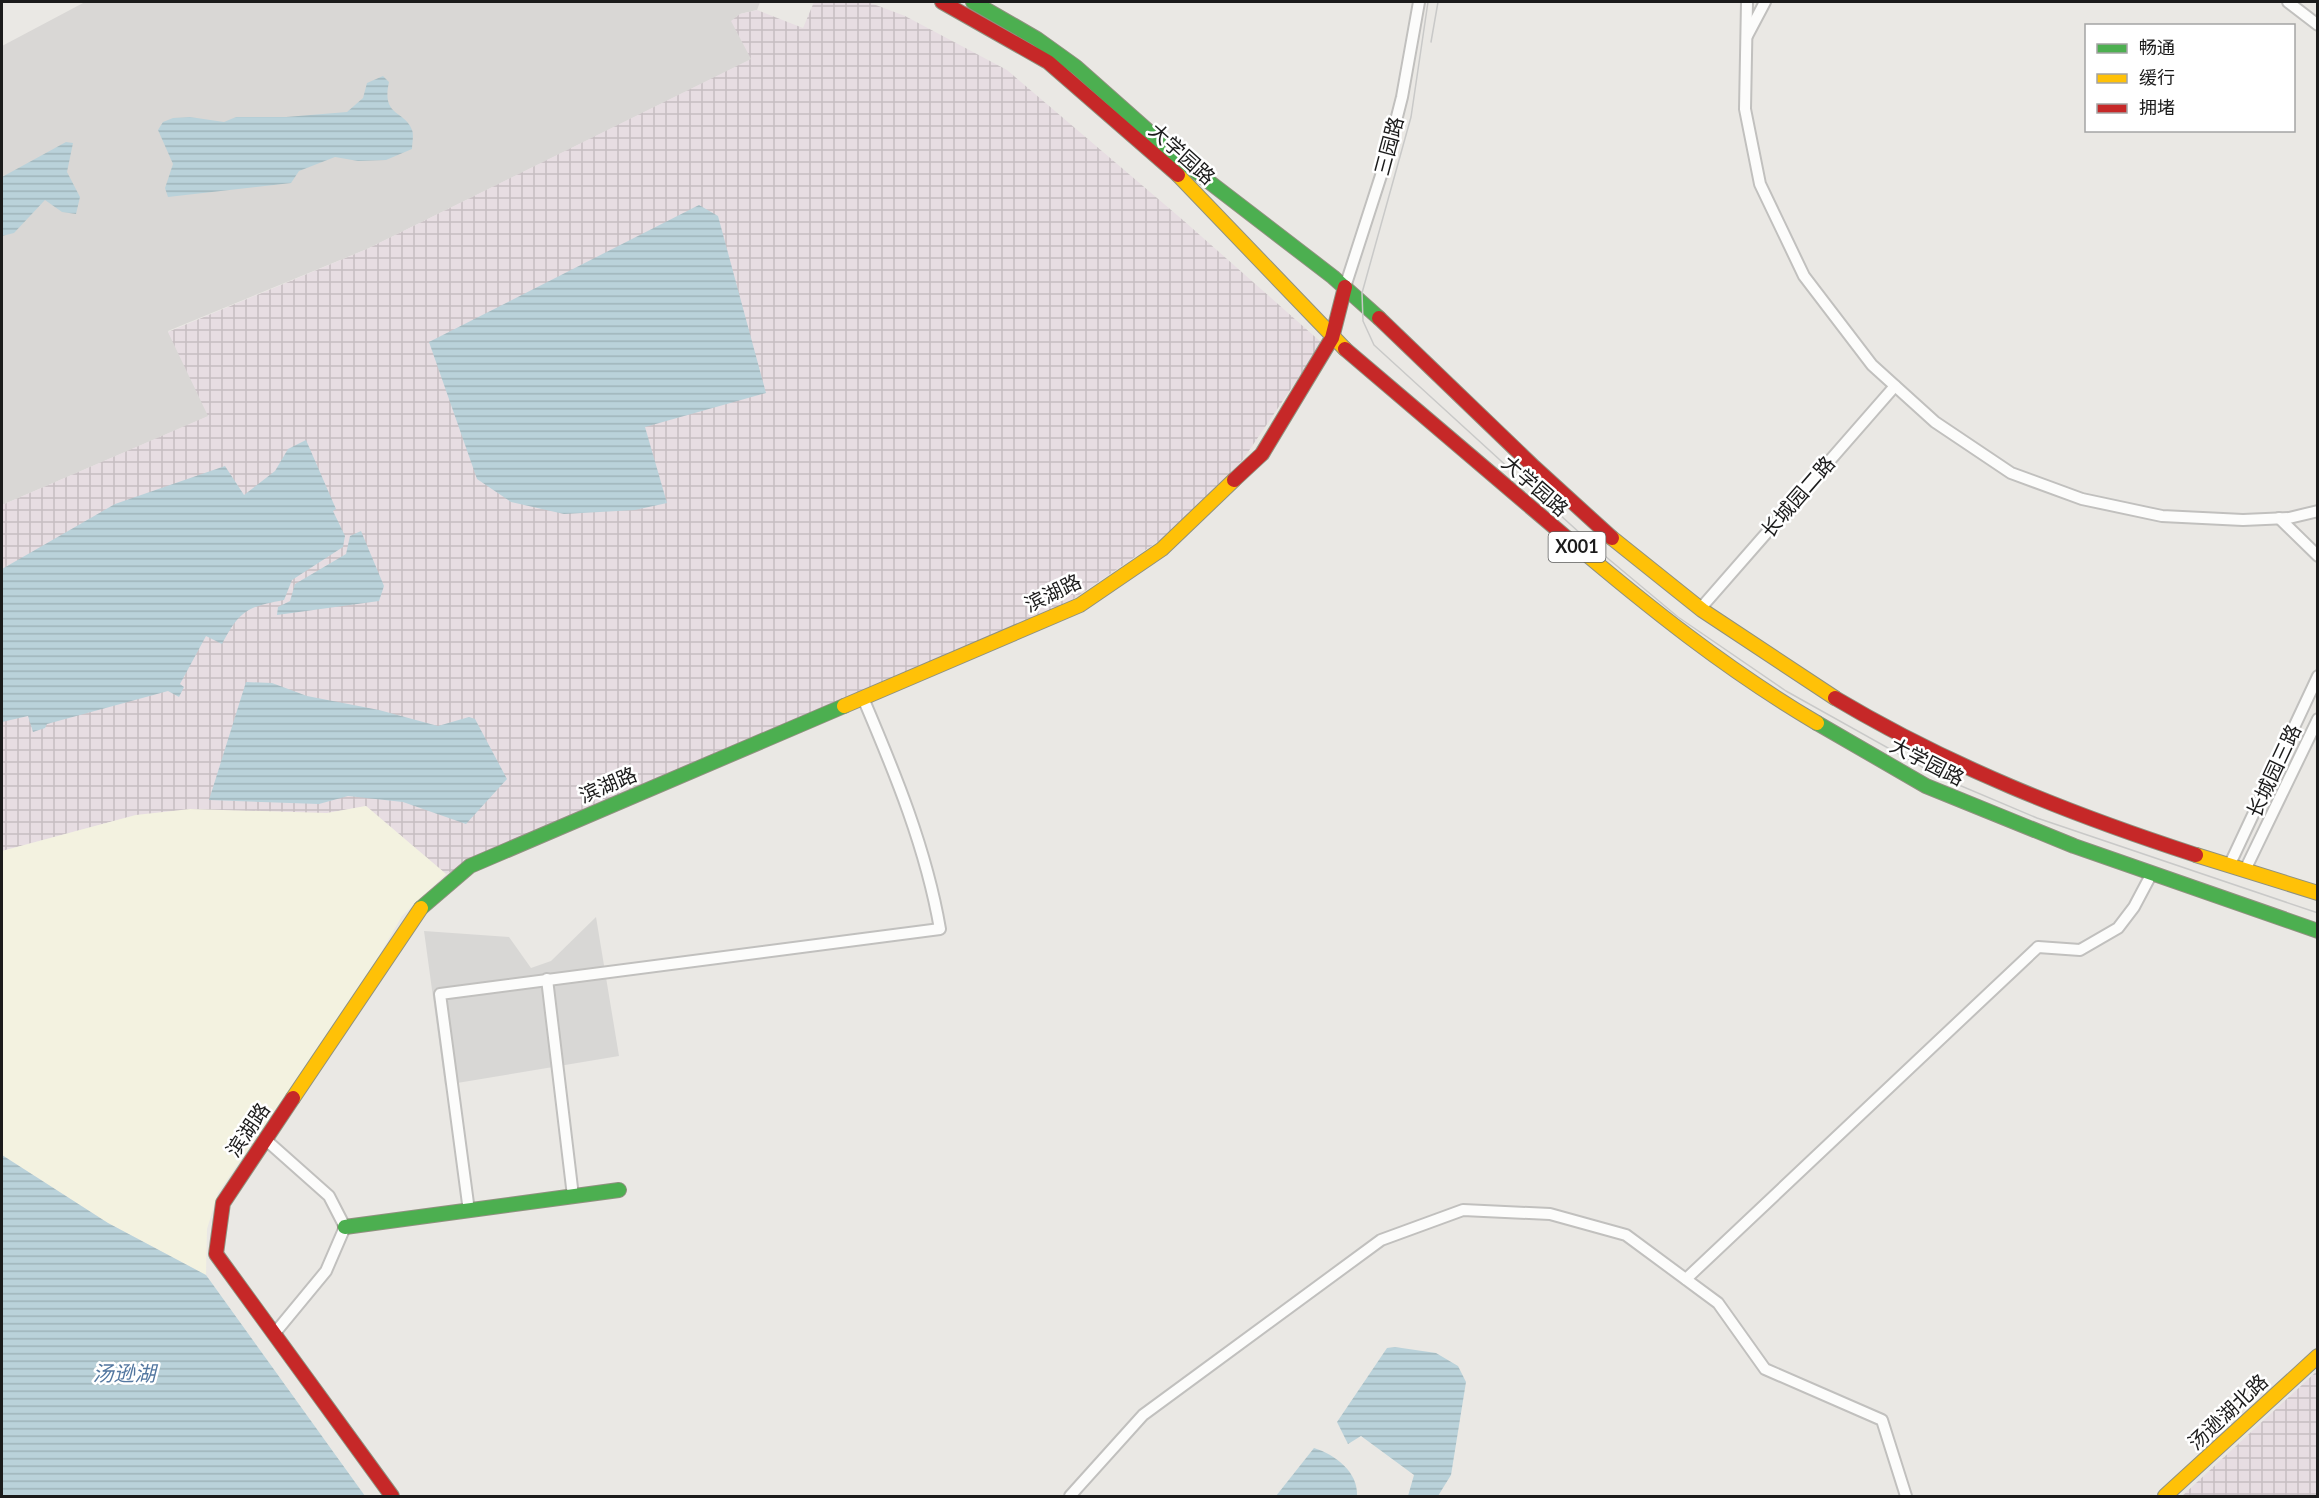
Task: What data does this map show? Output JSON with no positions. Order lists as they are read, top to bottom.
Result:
{
  "streets": {
    "main road": [
      "大学园路",
      "X001",
      "滨湖路",
      "汤逊湖北路"
    ],
    "street": ["三园路", "长城园二路", "长城园三路"]
  },
  "crossings": [
    ["三园路", "大学园路"],
    ["三园路", "滨湖路"],
    ["大学园路", "长城园二路"],
    ["大学园路", "滨湖路"],
    ["大学园路", "长城园三路"]
  ],
  "water": ["汤逊湖"],
  "legend": ["畅通", "缓行", "拥堵"]
}
